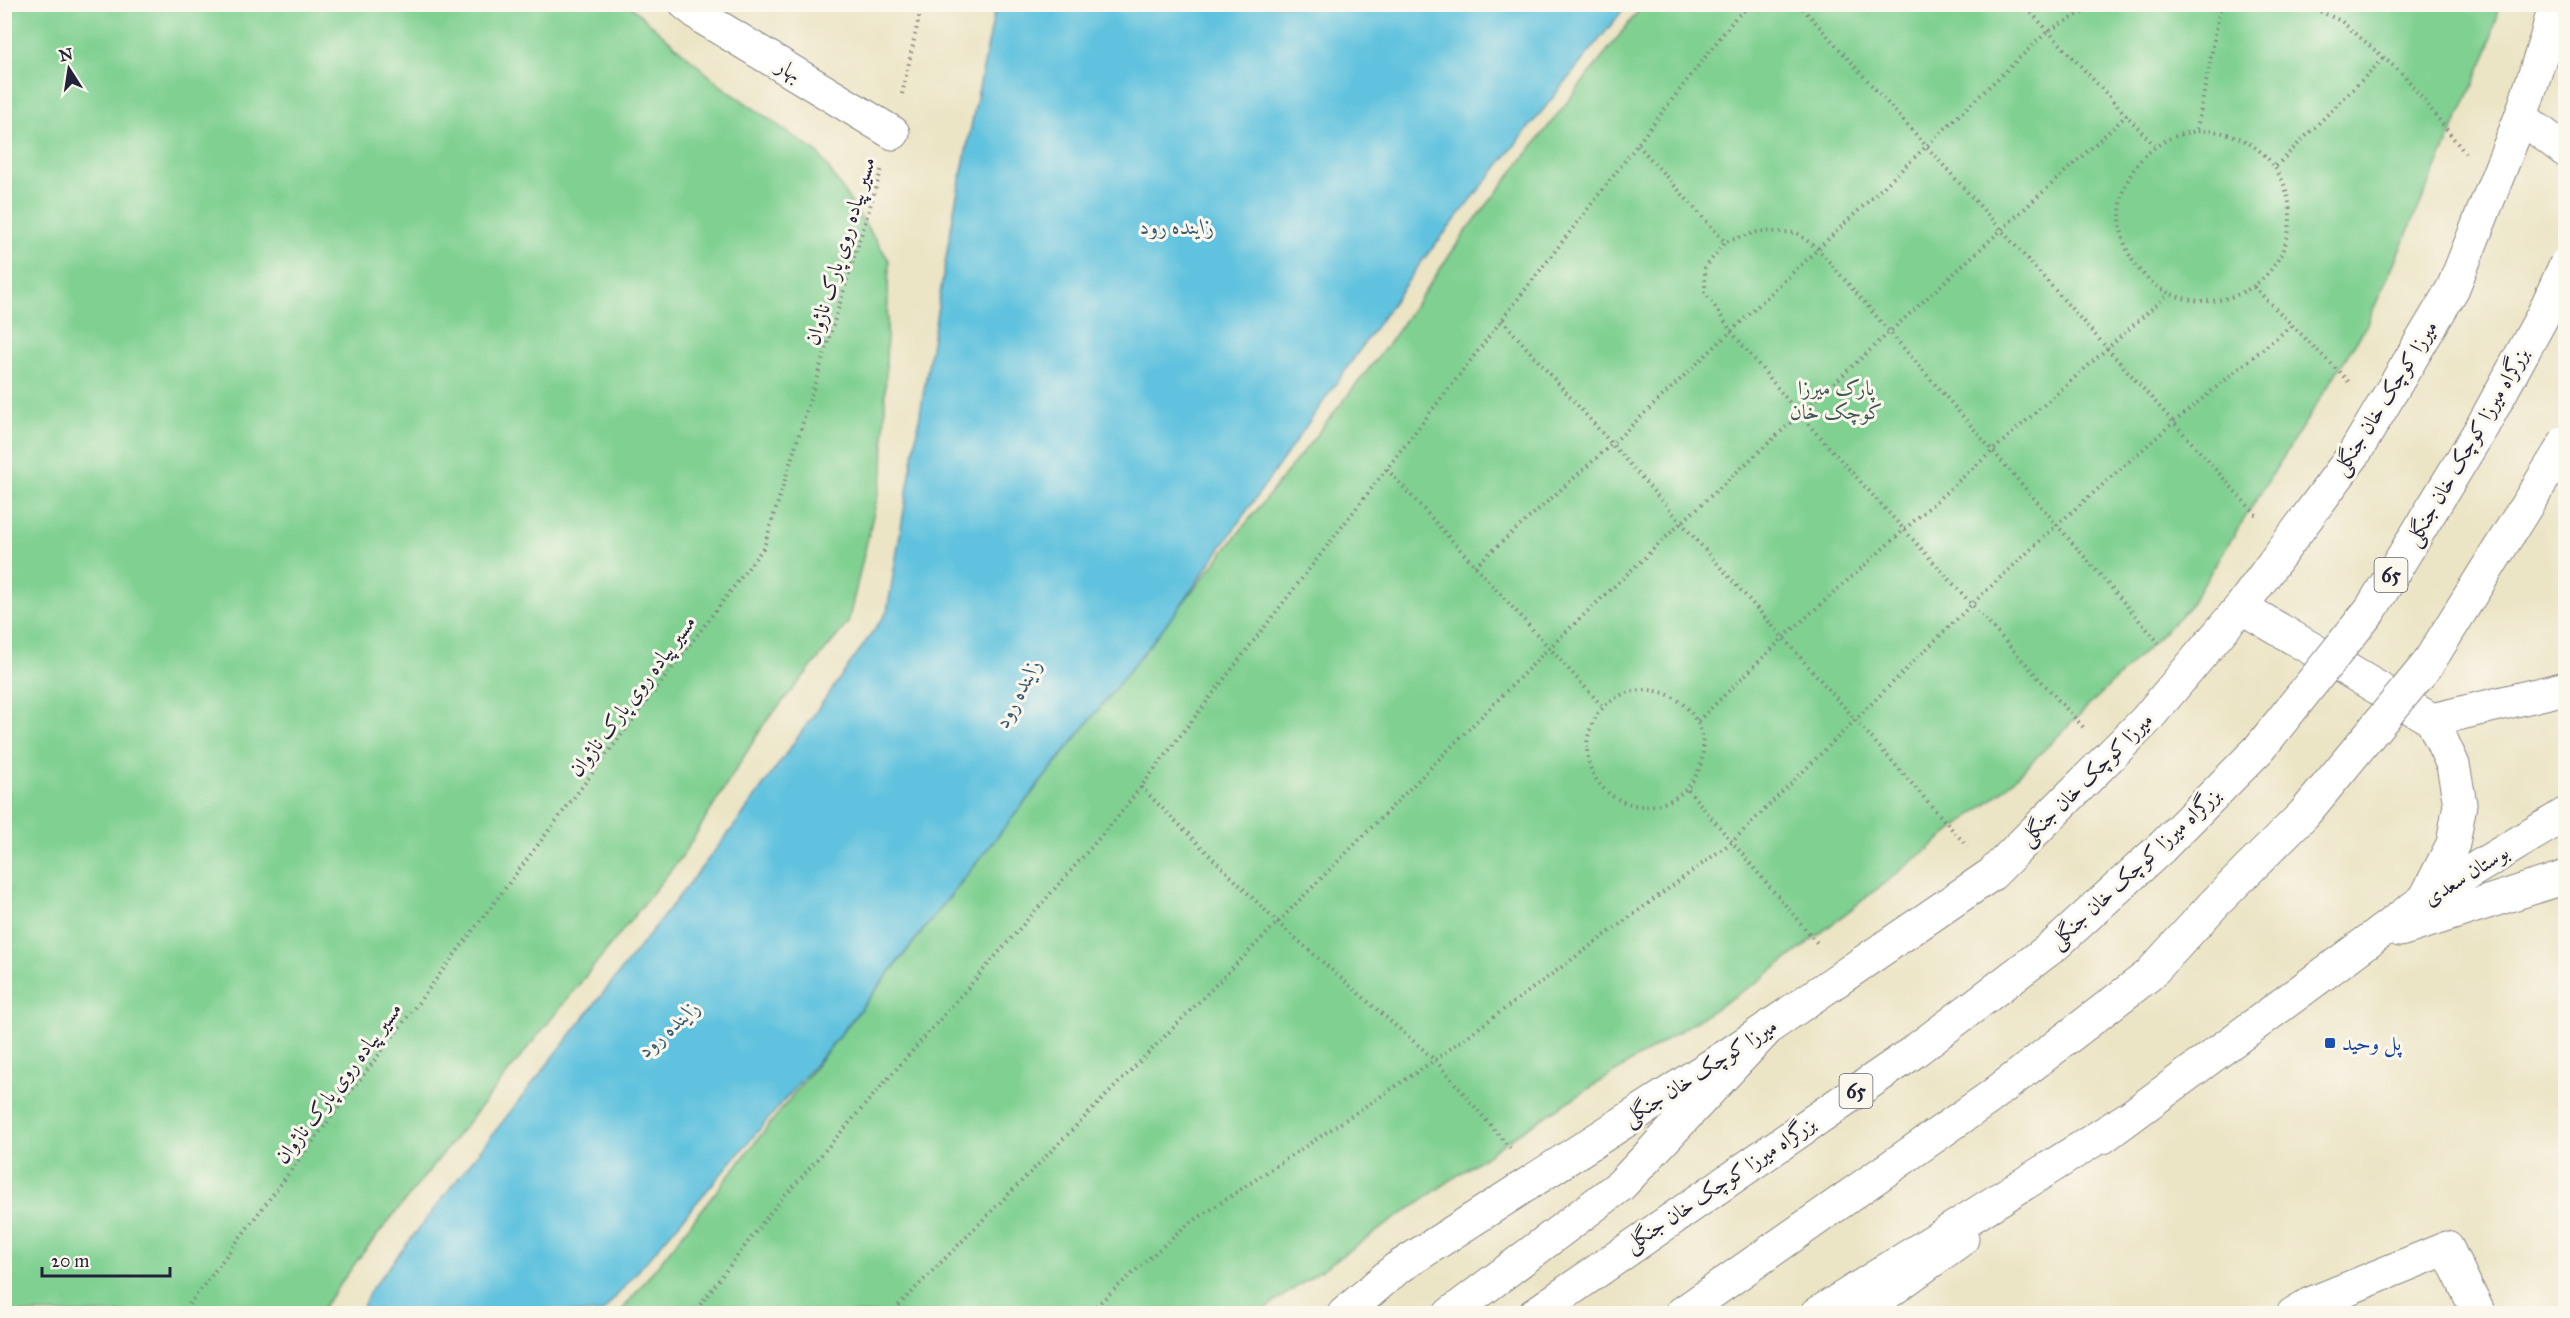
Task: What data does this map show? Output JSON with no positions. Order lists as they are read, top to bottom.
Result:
{
  "streets": {
    "main road": [
      "بهار",
      "میرزا کوچک خان جنگلی",
      "بزرگراه میرزا کوچک خان جنگلی",
      "65",
      "بوستان سعدی"
    ],
    "path": ["مسیر پیاده روی پارک ناژوان"]
  },
  "crossings": [
    ["بهار", "مسیر پیاده روی پارک ناژوان"]
  ],
  "water": ["زاینده رود"],
  "parks": ["پارک میرزا کوچک خان"],
  "places": {
    "transit": ["پل وحید"]
  },
  "scale_bar": "20 m",
  "north": "top"
}
